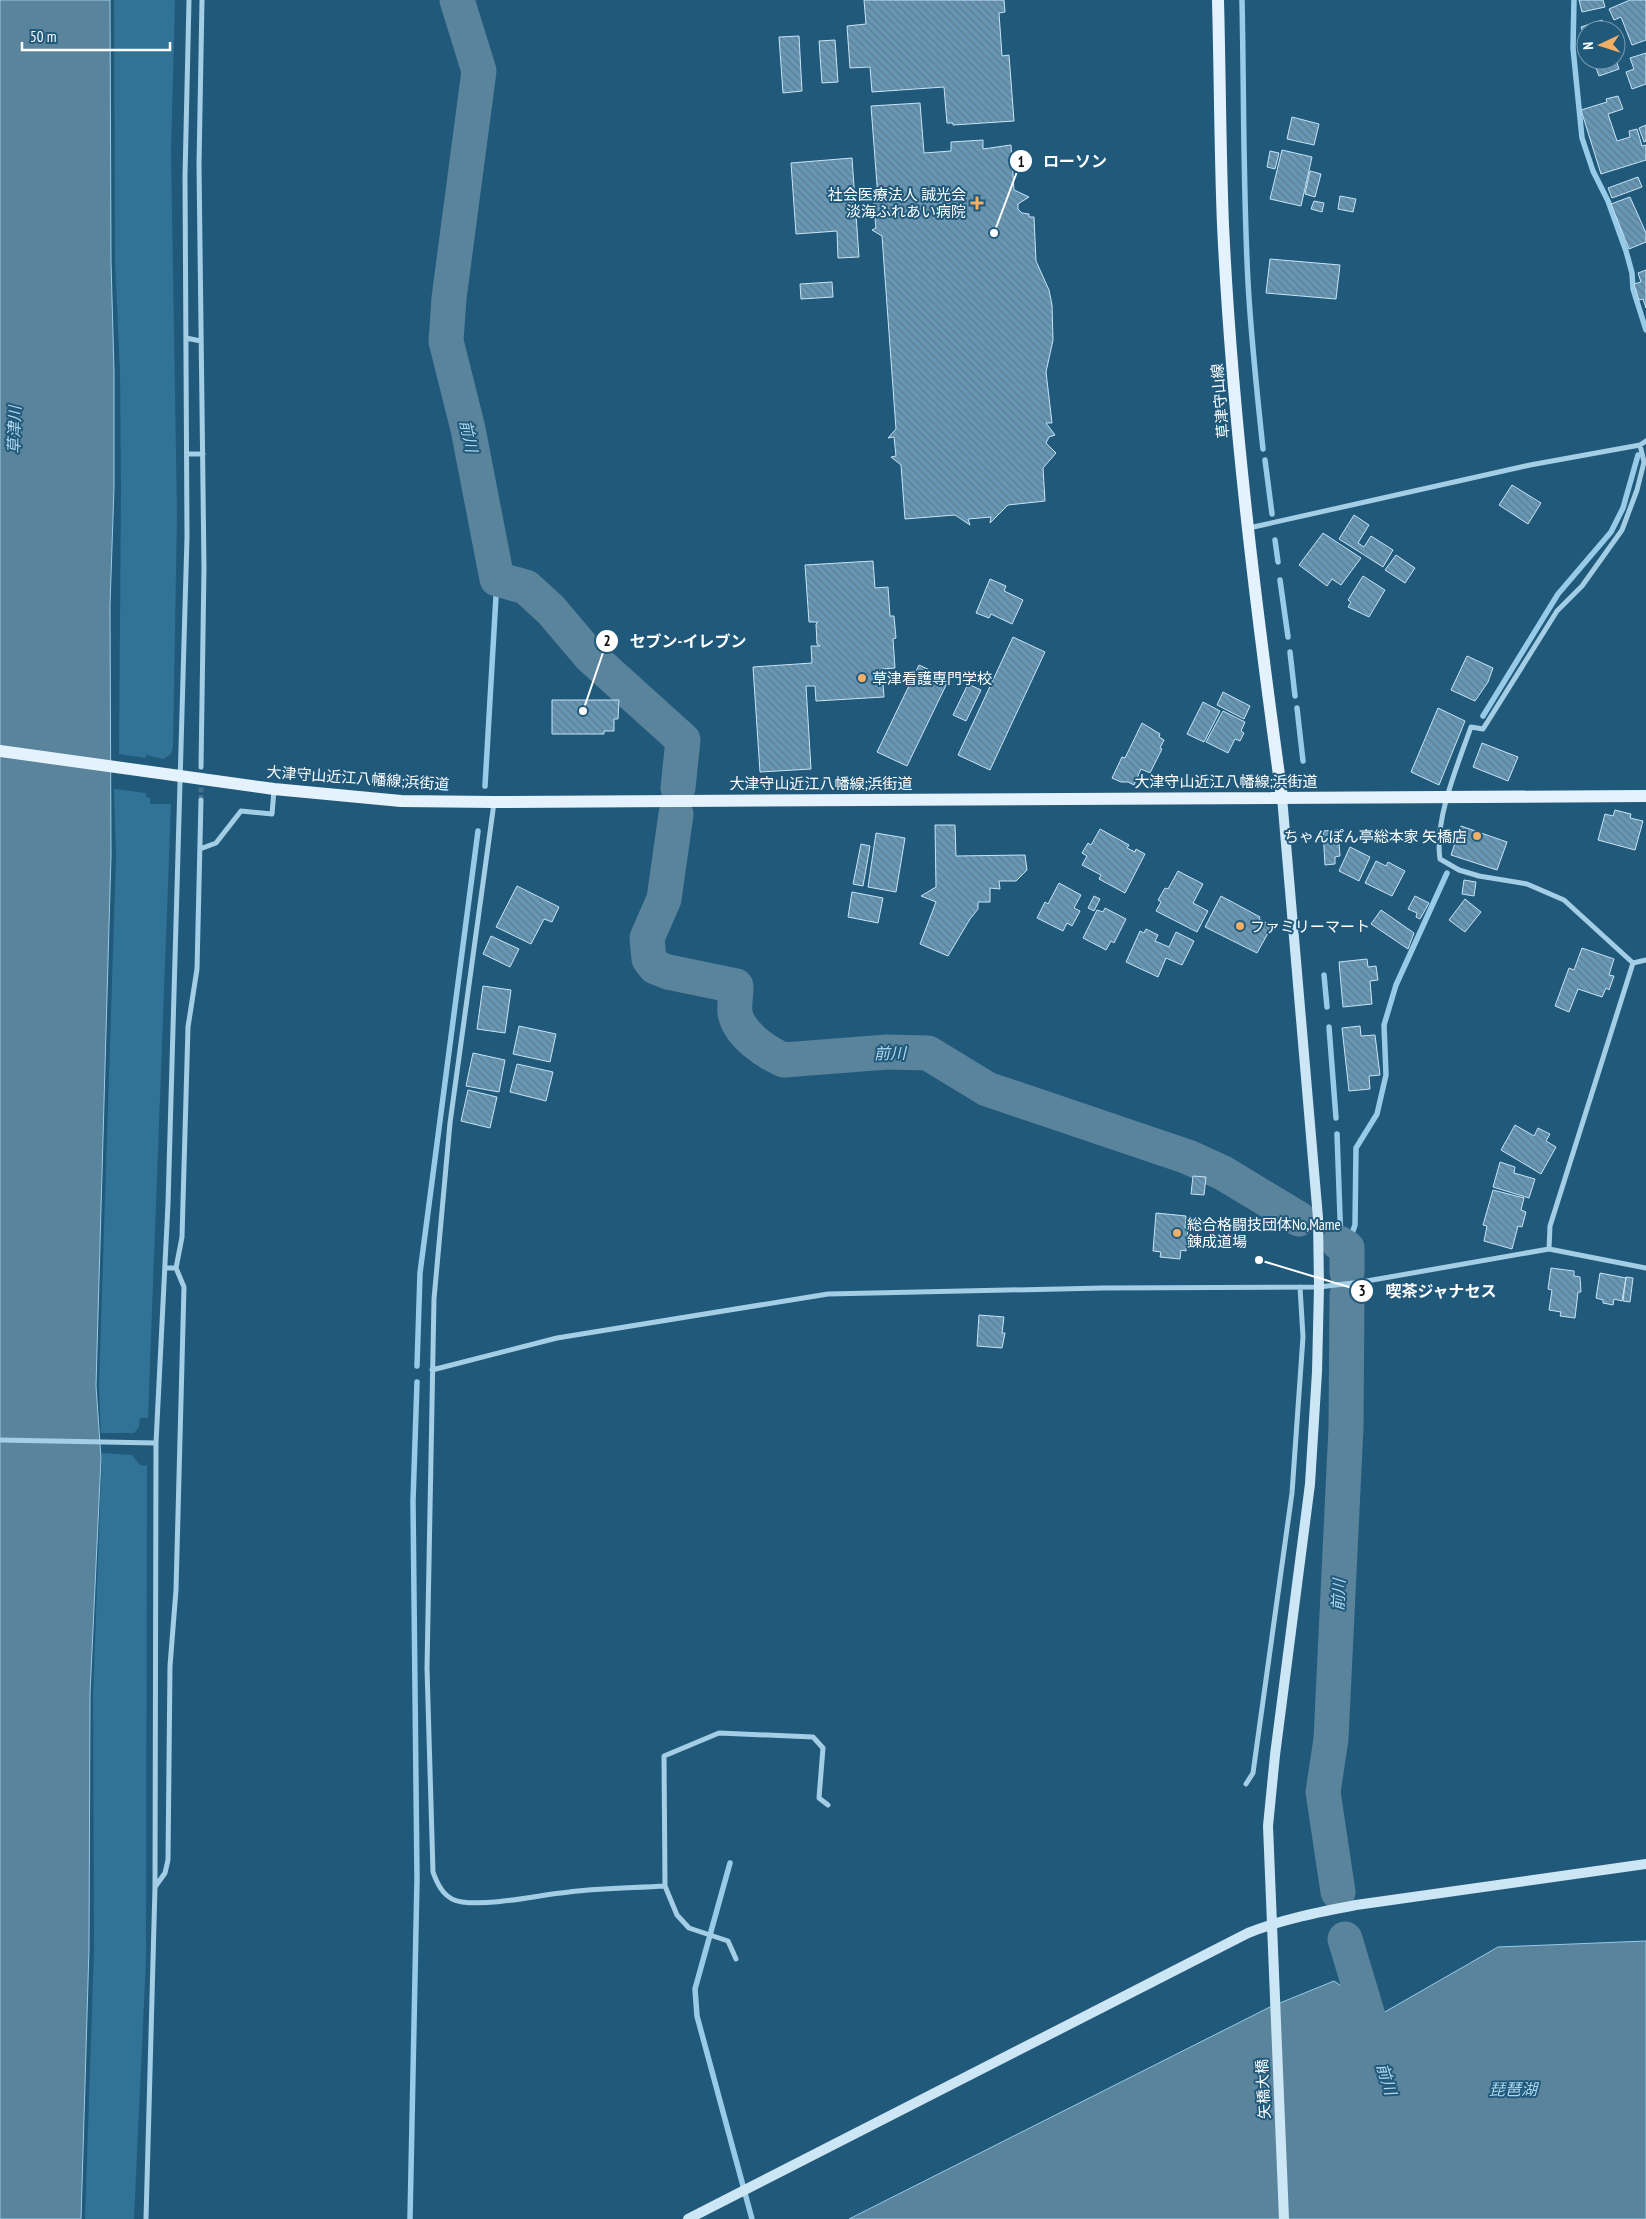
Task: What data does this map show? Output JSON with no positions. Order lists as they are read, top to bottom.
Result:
{
  "streets": {
    "main road": ["草津守山線", "大津守山近江八幡線;浜街道"],
    "street": ["矢橋大橋"]
  },
  "crossings": [
    ["草津守山線", "大津守山近江八幡線;浜街道"],
    ["草津守山線", "矢橋大橋"],
    ["大津守山近江八幡線;浜街道", "矢橋大橋"]
  ],
  "water": ["草津川", "前川", "琵琶湖"],
  "places": {
    "health": ["社会医療法人 誠光会 淡海ふれあい病院"],
    "other": [
      "ローソン",
      "草津看護専門学校",
      "セブン-イレブン",
      "ちゃんぽん亭総本家 矢橋店",
      "ファミリーマート",
      "総合格闘技団体No,Mame 錬成道場",
      "喫茶ジャナセス"
    ]
  },
  "scale_bar": "50 m",
  "north": "left"
}
